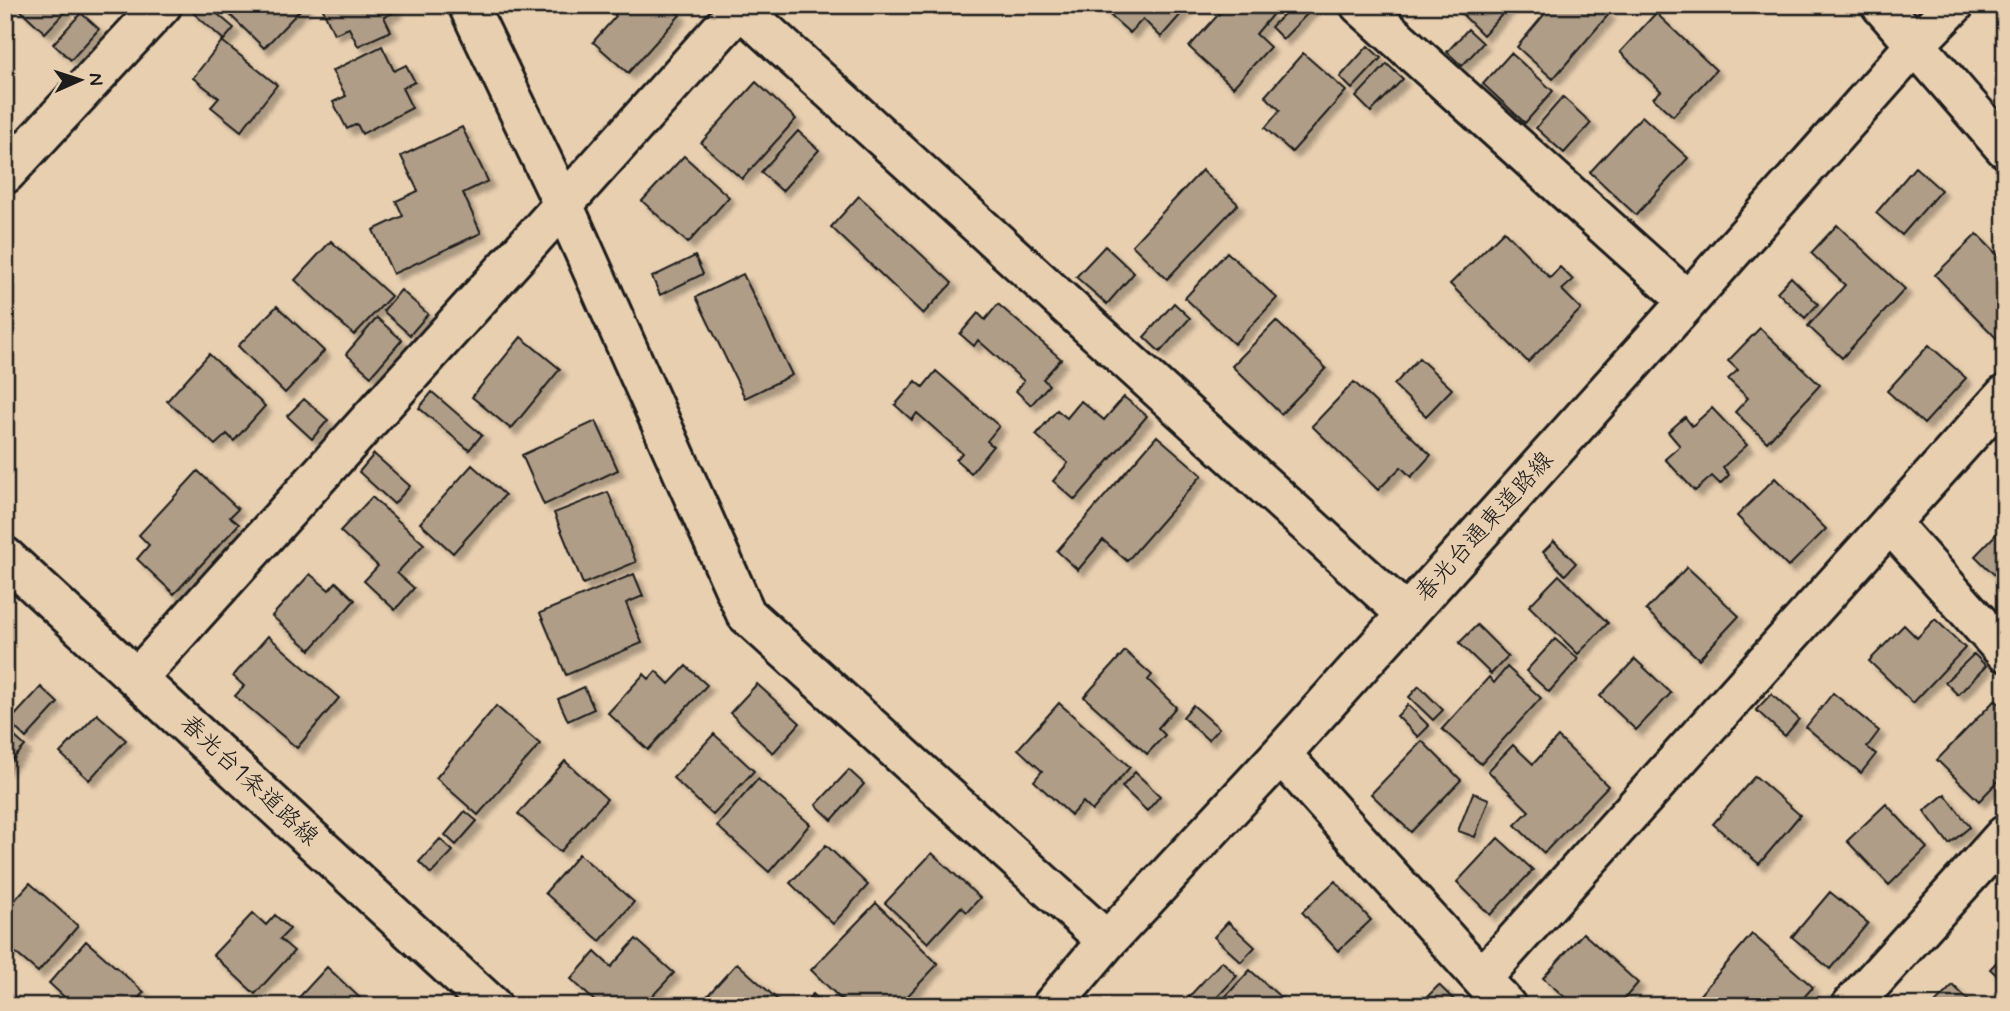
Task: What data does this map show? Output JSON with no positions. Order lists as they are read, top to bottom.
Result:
{
  "streets": {
    "street": ["春光台通東道路線", "春光台1条道路線"]
  },
  "north": "right"
}
